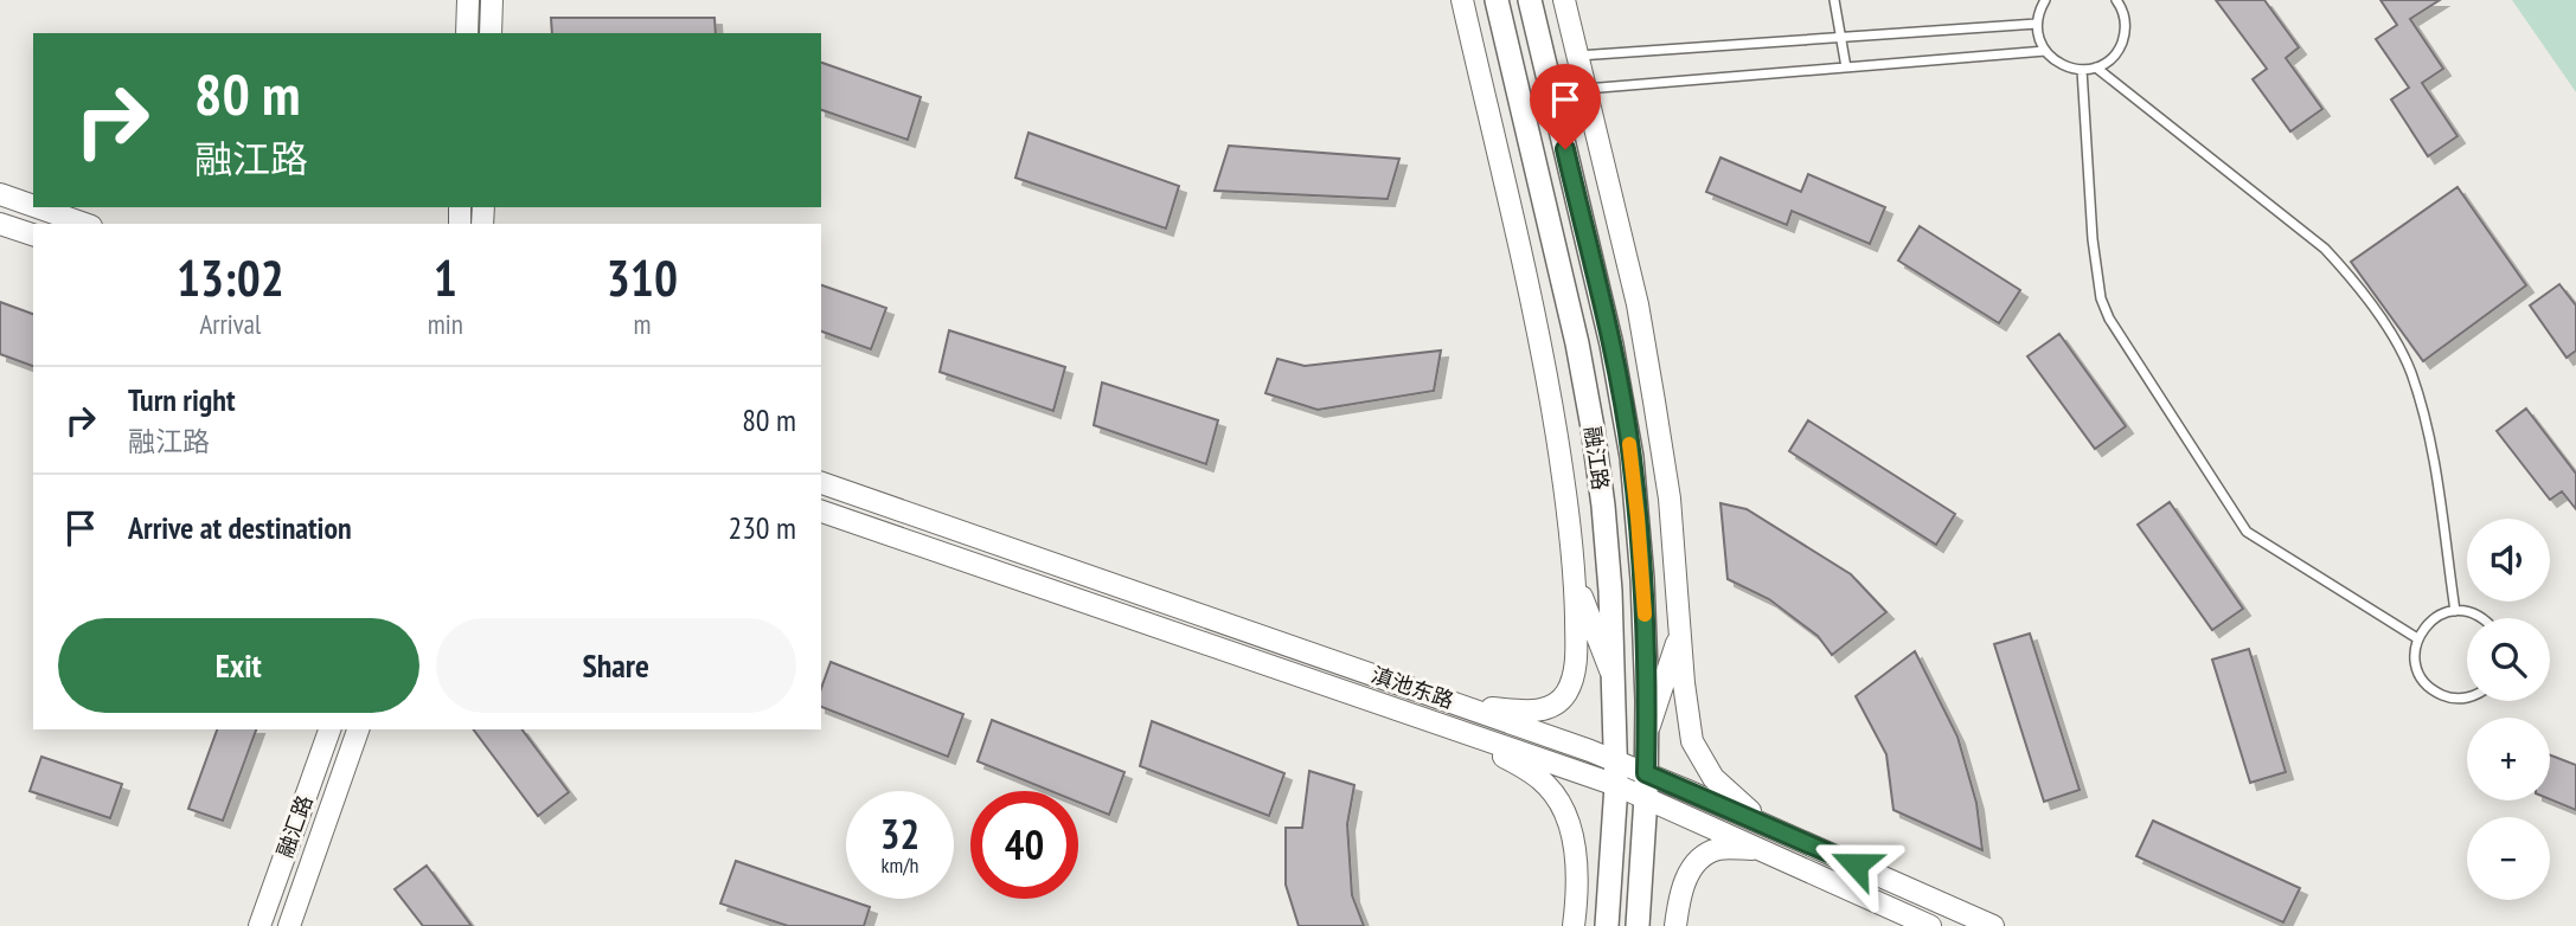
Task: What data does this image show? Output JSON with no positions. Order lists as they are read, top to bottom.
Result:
{
  "streets": {
    "main road": ["融江路"],
    "street": ["滇池东路", "融汇路"]
  },
  "crossings": [
    ["融江路", "滇池东路"]
  ],
  "page": {
    "turn": ["80 m", "融江路"],
    "eta": [
      "13:02",
      "Arrival",
      "1",
      "min",
      "310",
      "m"
    ],
    "list": [
      {
        "name": "Turn right",
        "note": "融江路",
        "value": "80 m"
      },
      {
        "name": "Arrive at destination",
        "value": "230 m"
      }
    ],
    "map_buttons": ["+", "−"],
    "buttons": ["Exit", "Share"],
    "speed": "32 km/h",
    "limit": "40"
  }
}
